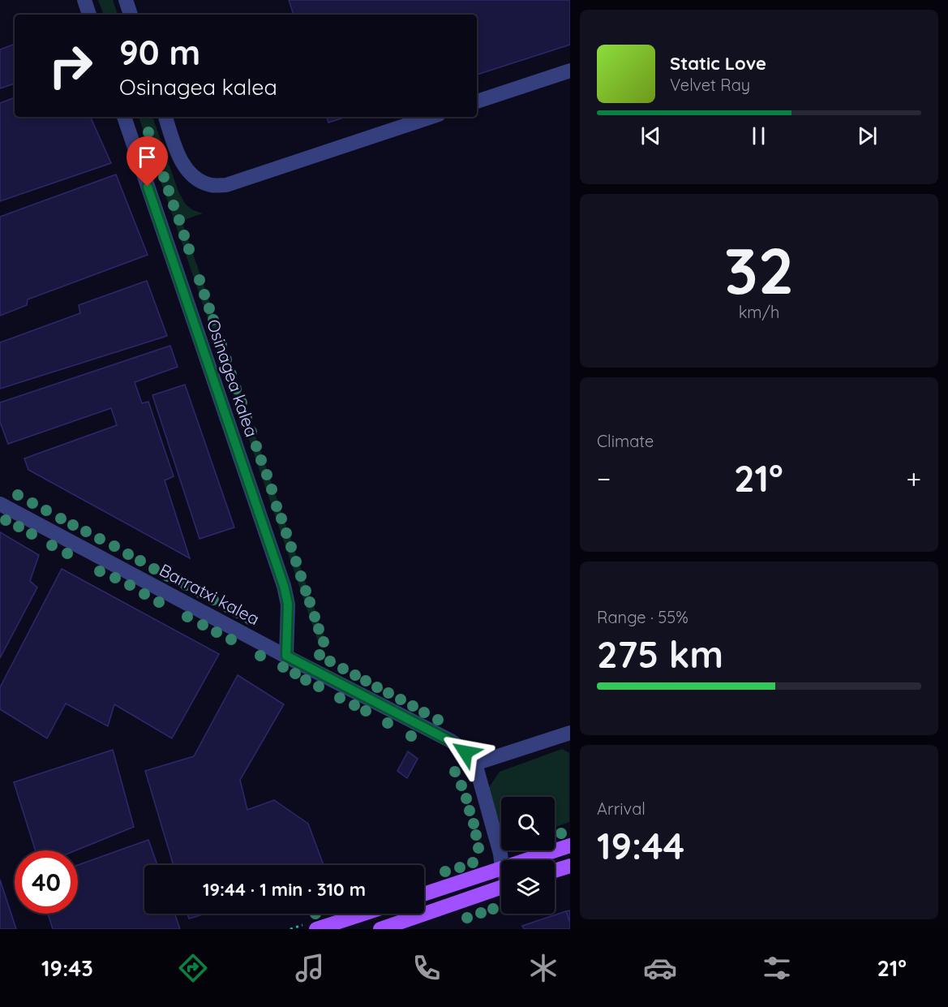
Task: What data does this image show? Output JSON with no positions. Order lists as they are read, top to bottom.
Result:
{
  "streets": {
    "street": ["Osinagea kalea", "Barratxi kalea"]
  },
  "crossings": [
    ["Osinagea kalea", "Barratxi kalea"]
  ],
  "page": {
    "turn": ["90 m", "Osinagea kalea"],
    "song": ["Static Love", "Velvet Ray"],
    "tile": [
      ["32", "km/h"],
      "Climate",
      ["Range · 55%", "275 km"],
      ["Arrival", "19:44"]
    ],
    "heat": ["−", "21°", "+"],
    "limit": "40",
    "trip": "19:44 · 1 min · 310 m",
    "tabs": ["19:43", "21°"]
  }
}
